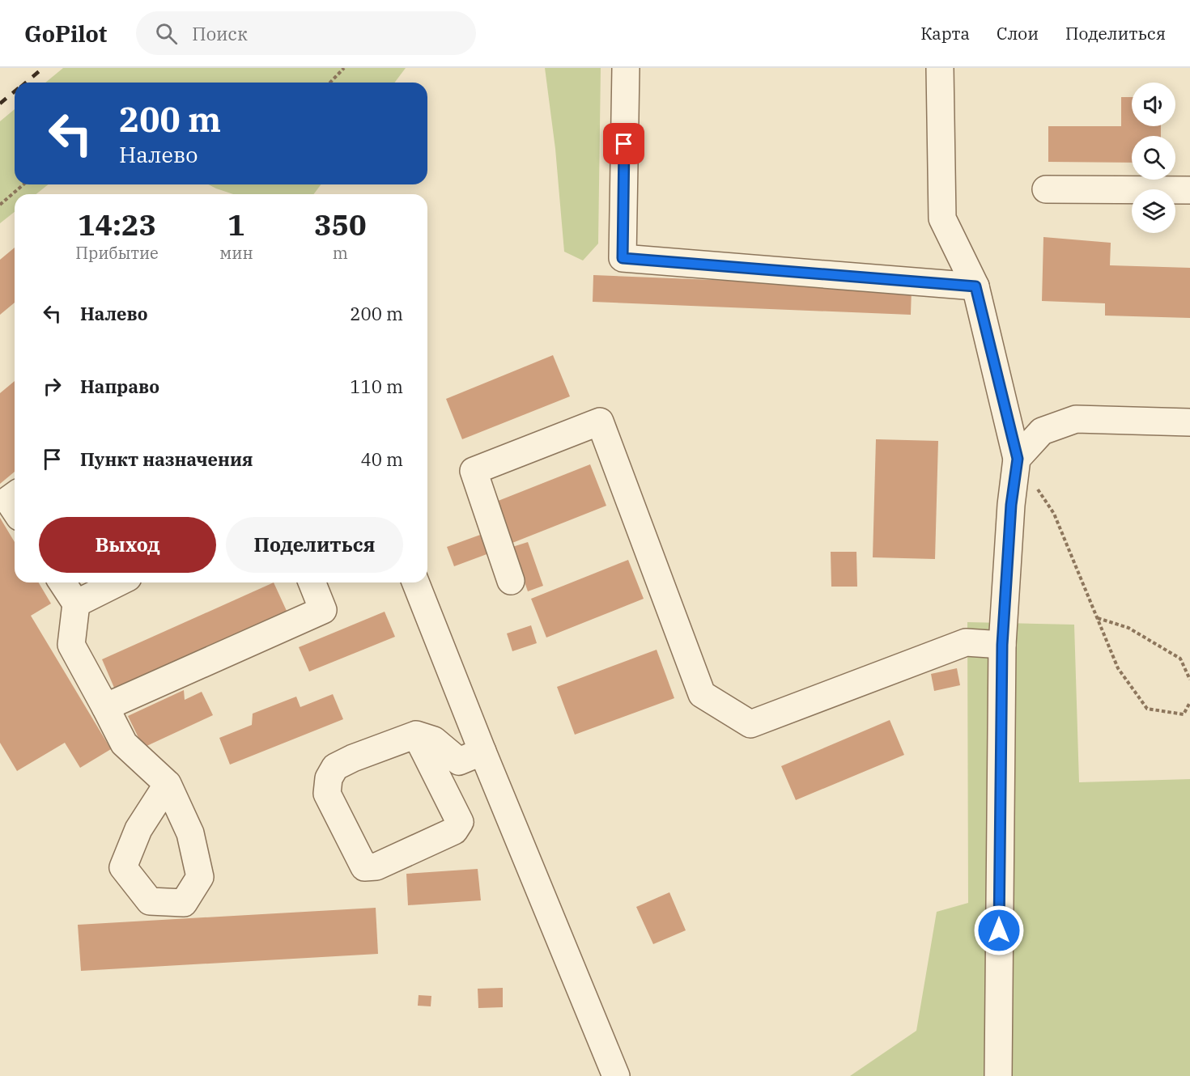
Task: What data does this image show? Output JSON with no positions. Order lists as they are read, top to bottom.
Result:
{
  "page": {
    "header": "GoPilot",
    "search": "Поиск",
    "nav": ["Карта", "Слои", "Поделиться"],
    "turn": ["200 m", "Налево"],
    "eta": [
      "14:23",
      "Прибытие",
      "1",
      "мин",
      "350",
      "m"
    ],
    "list": [
      {
        "name": "Налево",
        "value": "200 m"
      },
      {
        "name": "Направо",
        "value": "110 m"
      },
      {
        "name": "Пункт назначения",
        "value": "40 m"
      }
    ],
    "buttons": ["Выход", "Поделиться"]
  }
}
